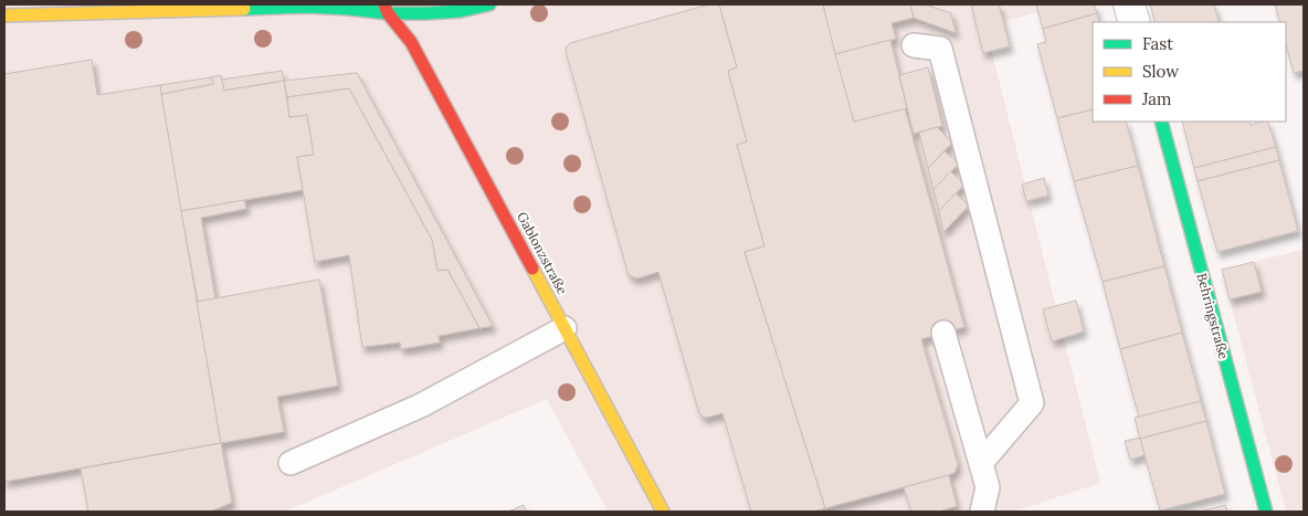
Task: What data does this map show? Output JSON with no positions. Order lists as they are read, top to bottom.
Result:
{
  "streets": {
    "street": ["Gablonzstraße", "Behringstraße"]
  },
  "legend": ["Fast", "Slow", "Jam"]
}
